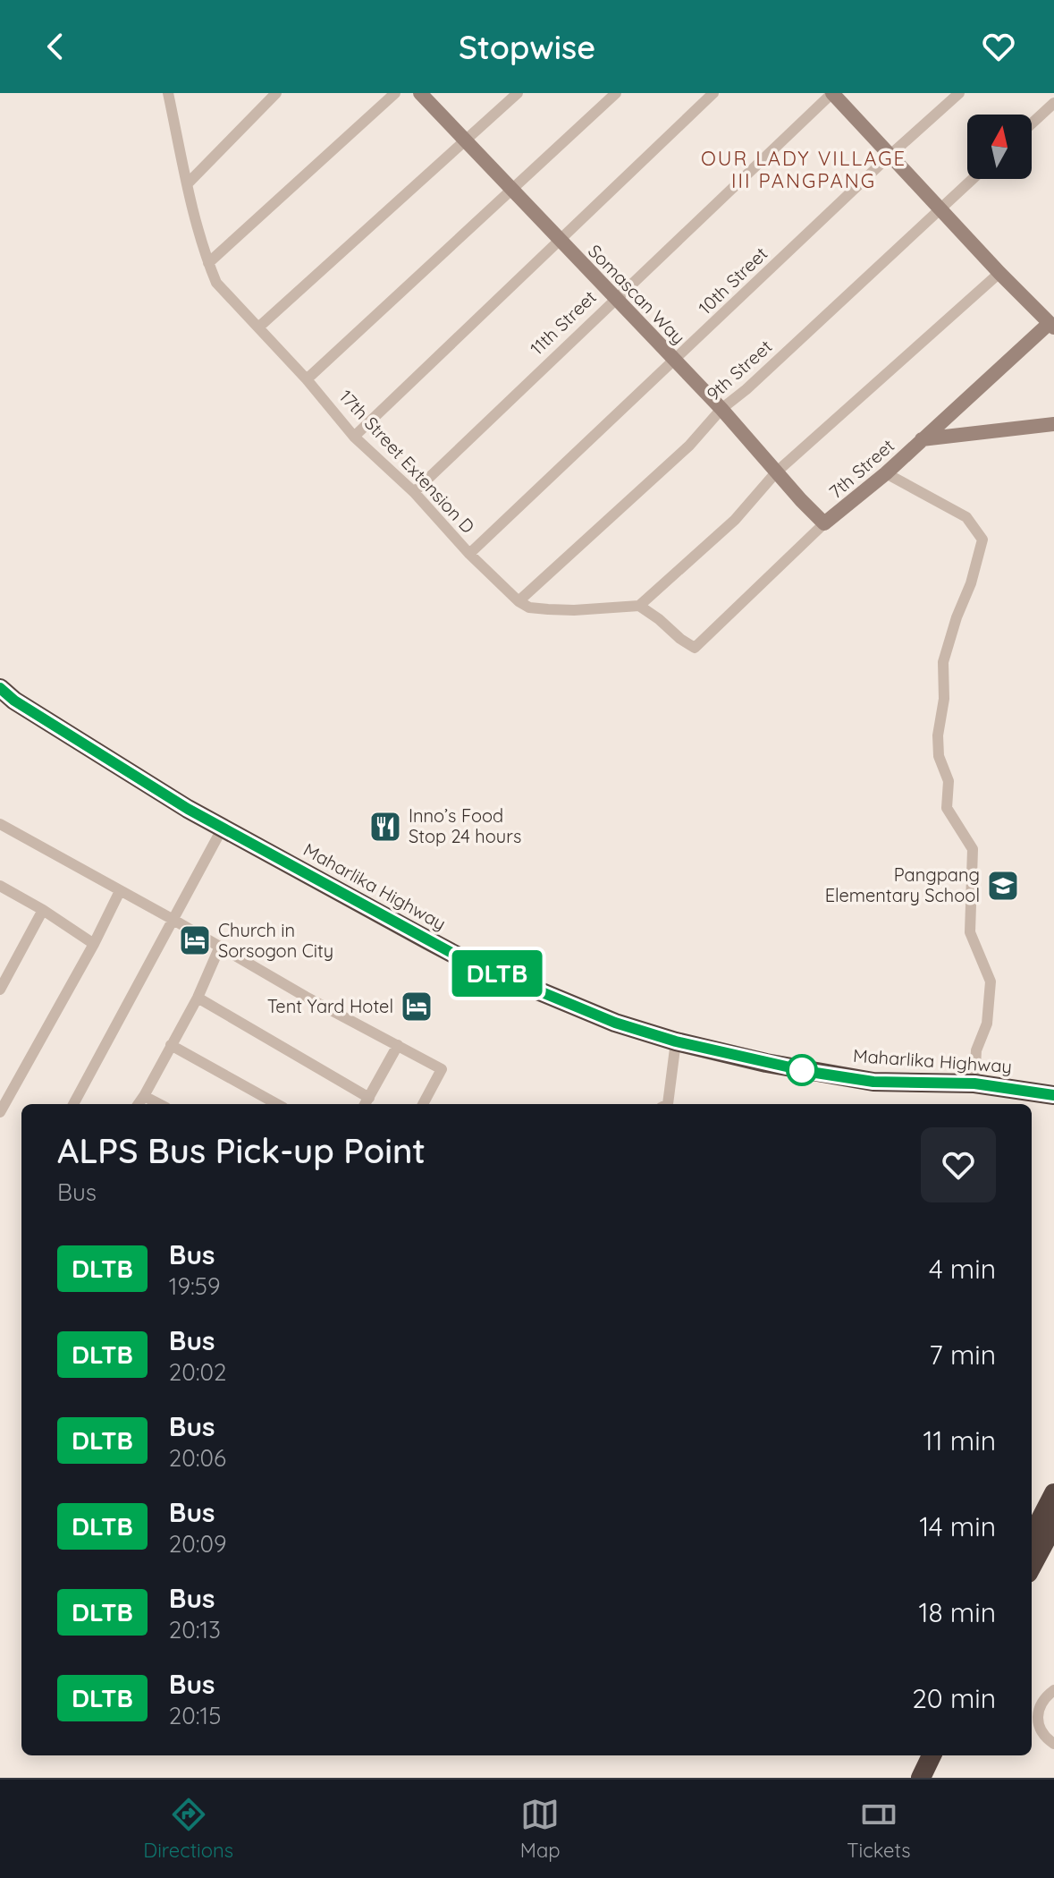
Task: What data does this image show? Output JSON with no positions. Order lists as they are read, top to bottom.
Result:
{
  "streets": {
    "highway": ["Maharlika Highway"],
    "street": [
      "10th Street",
      "Somascan Way",
      "11th Street",
      "9th Street",
      "17th Street Extension D",
      "7th Street"
    ]
  },
  "crossings": [
    ["10th Street", "Somascan Way"],
    ["10th Street", "17th Street Extension D"],
    ["Somascan Way", "11th Street"],
    ["Somascan Way", "9th Street"],
    ["Somascan Way", "7th Street"],
    ["11th Street", "17th Street Extension D"],
    ["9th Street", "17th Street Extension D"]
  ],
  "districts": ["OUR LADY VILLAGE III PANGPANG"],
  "places": {
    "restaurant": ["Inno’s Food Stop 24 hours"],
    "school or university": ["Pangpang Elementary School"],
    "hotel": ["Church in Sorsogon City", "Tent Yard Hotel"]
  },
  "lines": ["bus line DLTB"],
  "north": "top",
  "page": {
    "header": "Stopwise",
    "on_map": "DLTB",
    "heading": ["ALPS Bus Pick-up Point", "Bus"],
    "list": [
      {
        "mark": "DLTB",
        "name": "Bus",
        "note": "19:59",
        "value": "4 min"
      },
      {
        "mark": "DLTB",
        "name": "Bus",
        "note": "20:02",
        "value": "7 min"
      },
      {
        "mark": "DLTB",
        "name": "Bus",
        "note": "20:06",
        "value": "11 min"
      },
      {
        "mark": "DLTB",
        "name": "Bus",
        "note": "20:09",
        "value": "14 min"
      },
      {
        "mark": "DLTB",
        "name": "Bus",
        "note": "20:13",
        "value": "18 min"
      },
      {
        "mark": "DLTB",
        "name": "Bus",
        "note": "20:15",
        "value": "20 min"
      }
    ],
    "tabs": ["Directions", "Map", "Tickets"]
  }
}
